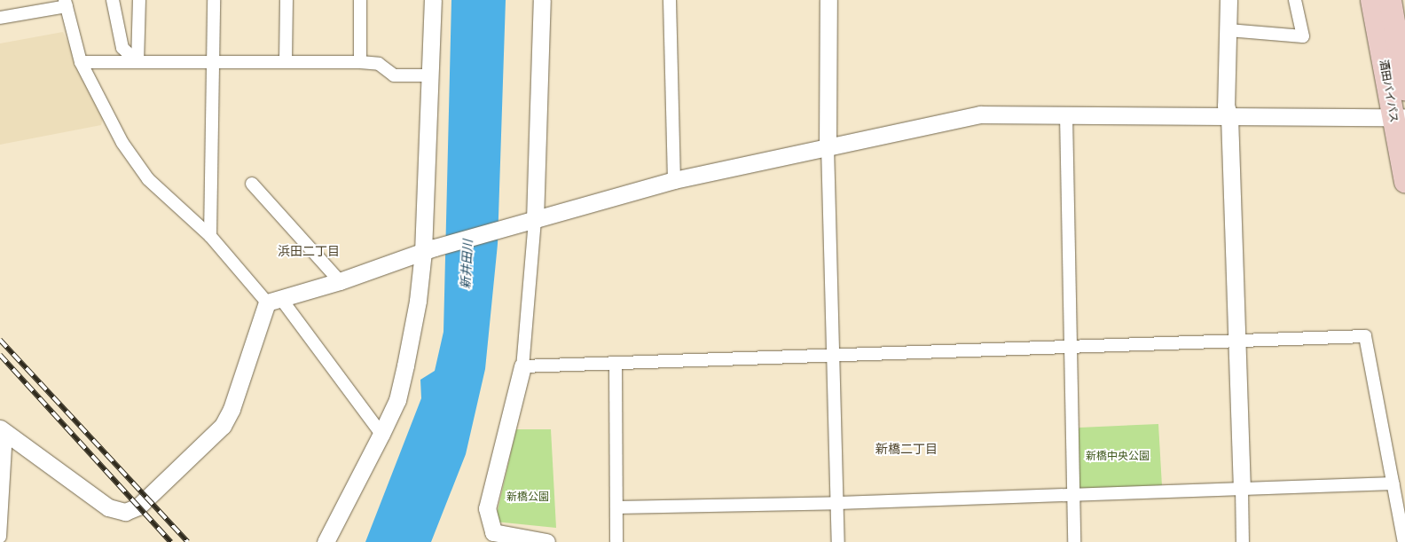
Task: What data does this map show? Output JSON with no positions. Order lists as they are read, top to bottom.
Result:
{
  "streets": {
    "highway": ["酒田バイパス"]
  },
  "districts": ["浜田二丁目", "新橋二丁目"],
  "water": ["新井田川"],
  "parks": ["新橋中央公園", "新橋公園"]
}
